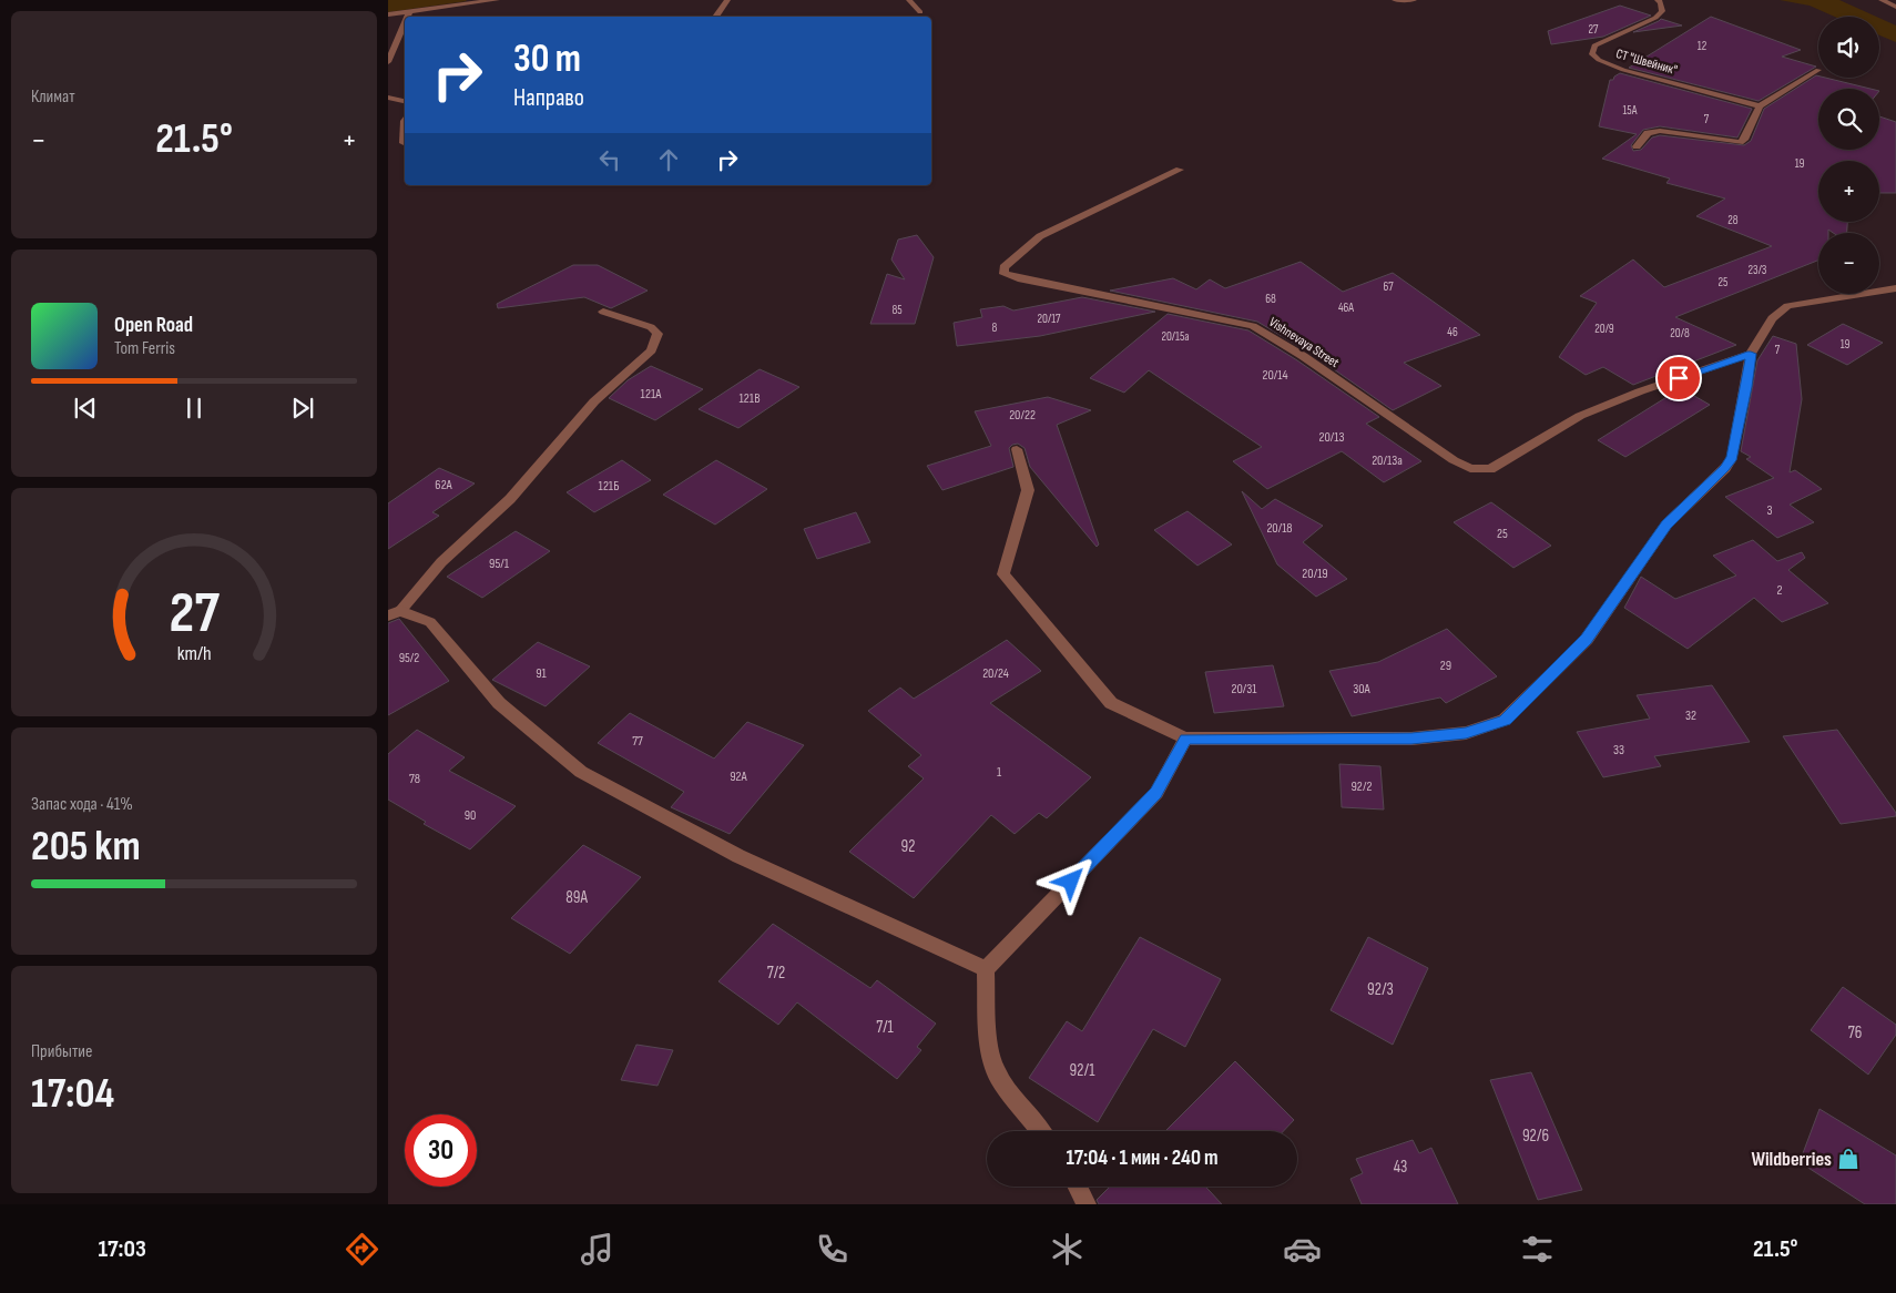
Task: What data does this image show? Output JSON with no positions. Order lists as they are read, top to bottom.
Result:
{
  "streets": {
    "street": ["СТ \"Швейник\"", "Vishnevaya Street"]
  },
  "places": {
    "shop": ["Wildberries"]
  },
  "house_numbers": [
    "27",
    "12",
    "15А",
    "7",
    "19",
    "28",
    "23/3",
    "25",
    "67",
    "68",
    "46А",
    "85",
    "20/17",
    "8",
    "20/9",
    "46",
    "20/8",
    "20/15а",
    "19",
    "7",
    "20/14",
    "121А",
    "121В",
    "20/22",
    "20/13",
    "20/13а",
    "62А",
    "121Б",
    "3",
    "20/18",
    "25",
    "95/1",
    "20/19",
    "2",
    "95/2",
    "29",
    "91",
    "20/24",
    "20/31",
    "30А",
    "32",
    "77",
    "33",
    "1",
    "92А",
    "78",
    "92/2",
    "90",
    "92",
    "89А",
    "7/2",
    "92/3",
    "7/1",
    "76",
    "92/1",
    "92/6",
    "43"
  ],
  "page": {
    "tile": [
      "Климат",
      ["Запас хода · 41%", "205 km"],
      ["Прибытие", "17:04"]
    ],
    "map_buttons": ["+", "−"],
    "turn": ["30 m", "Направо"],
    "heat": ["−", "21.5°", "+"],
    "song": ["Open Road", "Tom Ferris"],
    "limit": "30",
    "trip": "17:04 · 1 мин · 240 m",
    "tabs": ["17:03", "21.5°"],
    "gauge": ["27", "km/h"]
  }
}
